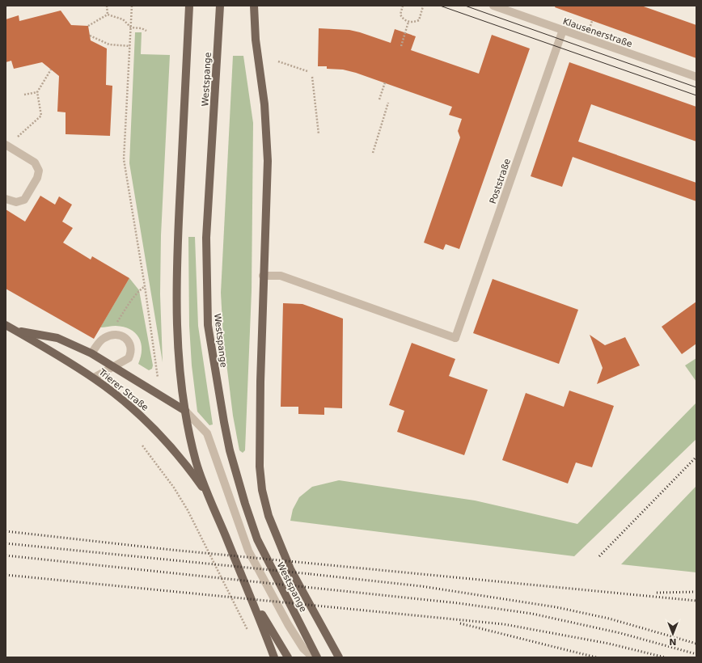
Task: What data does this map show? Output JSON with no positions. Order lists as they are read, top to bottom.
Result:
{
  "streets": {
    "main road": ["Westspange", "Trierer Straße"],
    "street": ["Klausenerstraße", "Poststraße"]
  },
  "crossings": [
    ["Klausenerstraße", "Poststraße"],
    ["Westspange", "Poststraße"]
  ],
  "north": "bottom"
}
